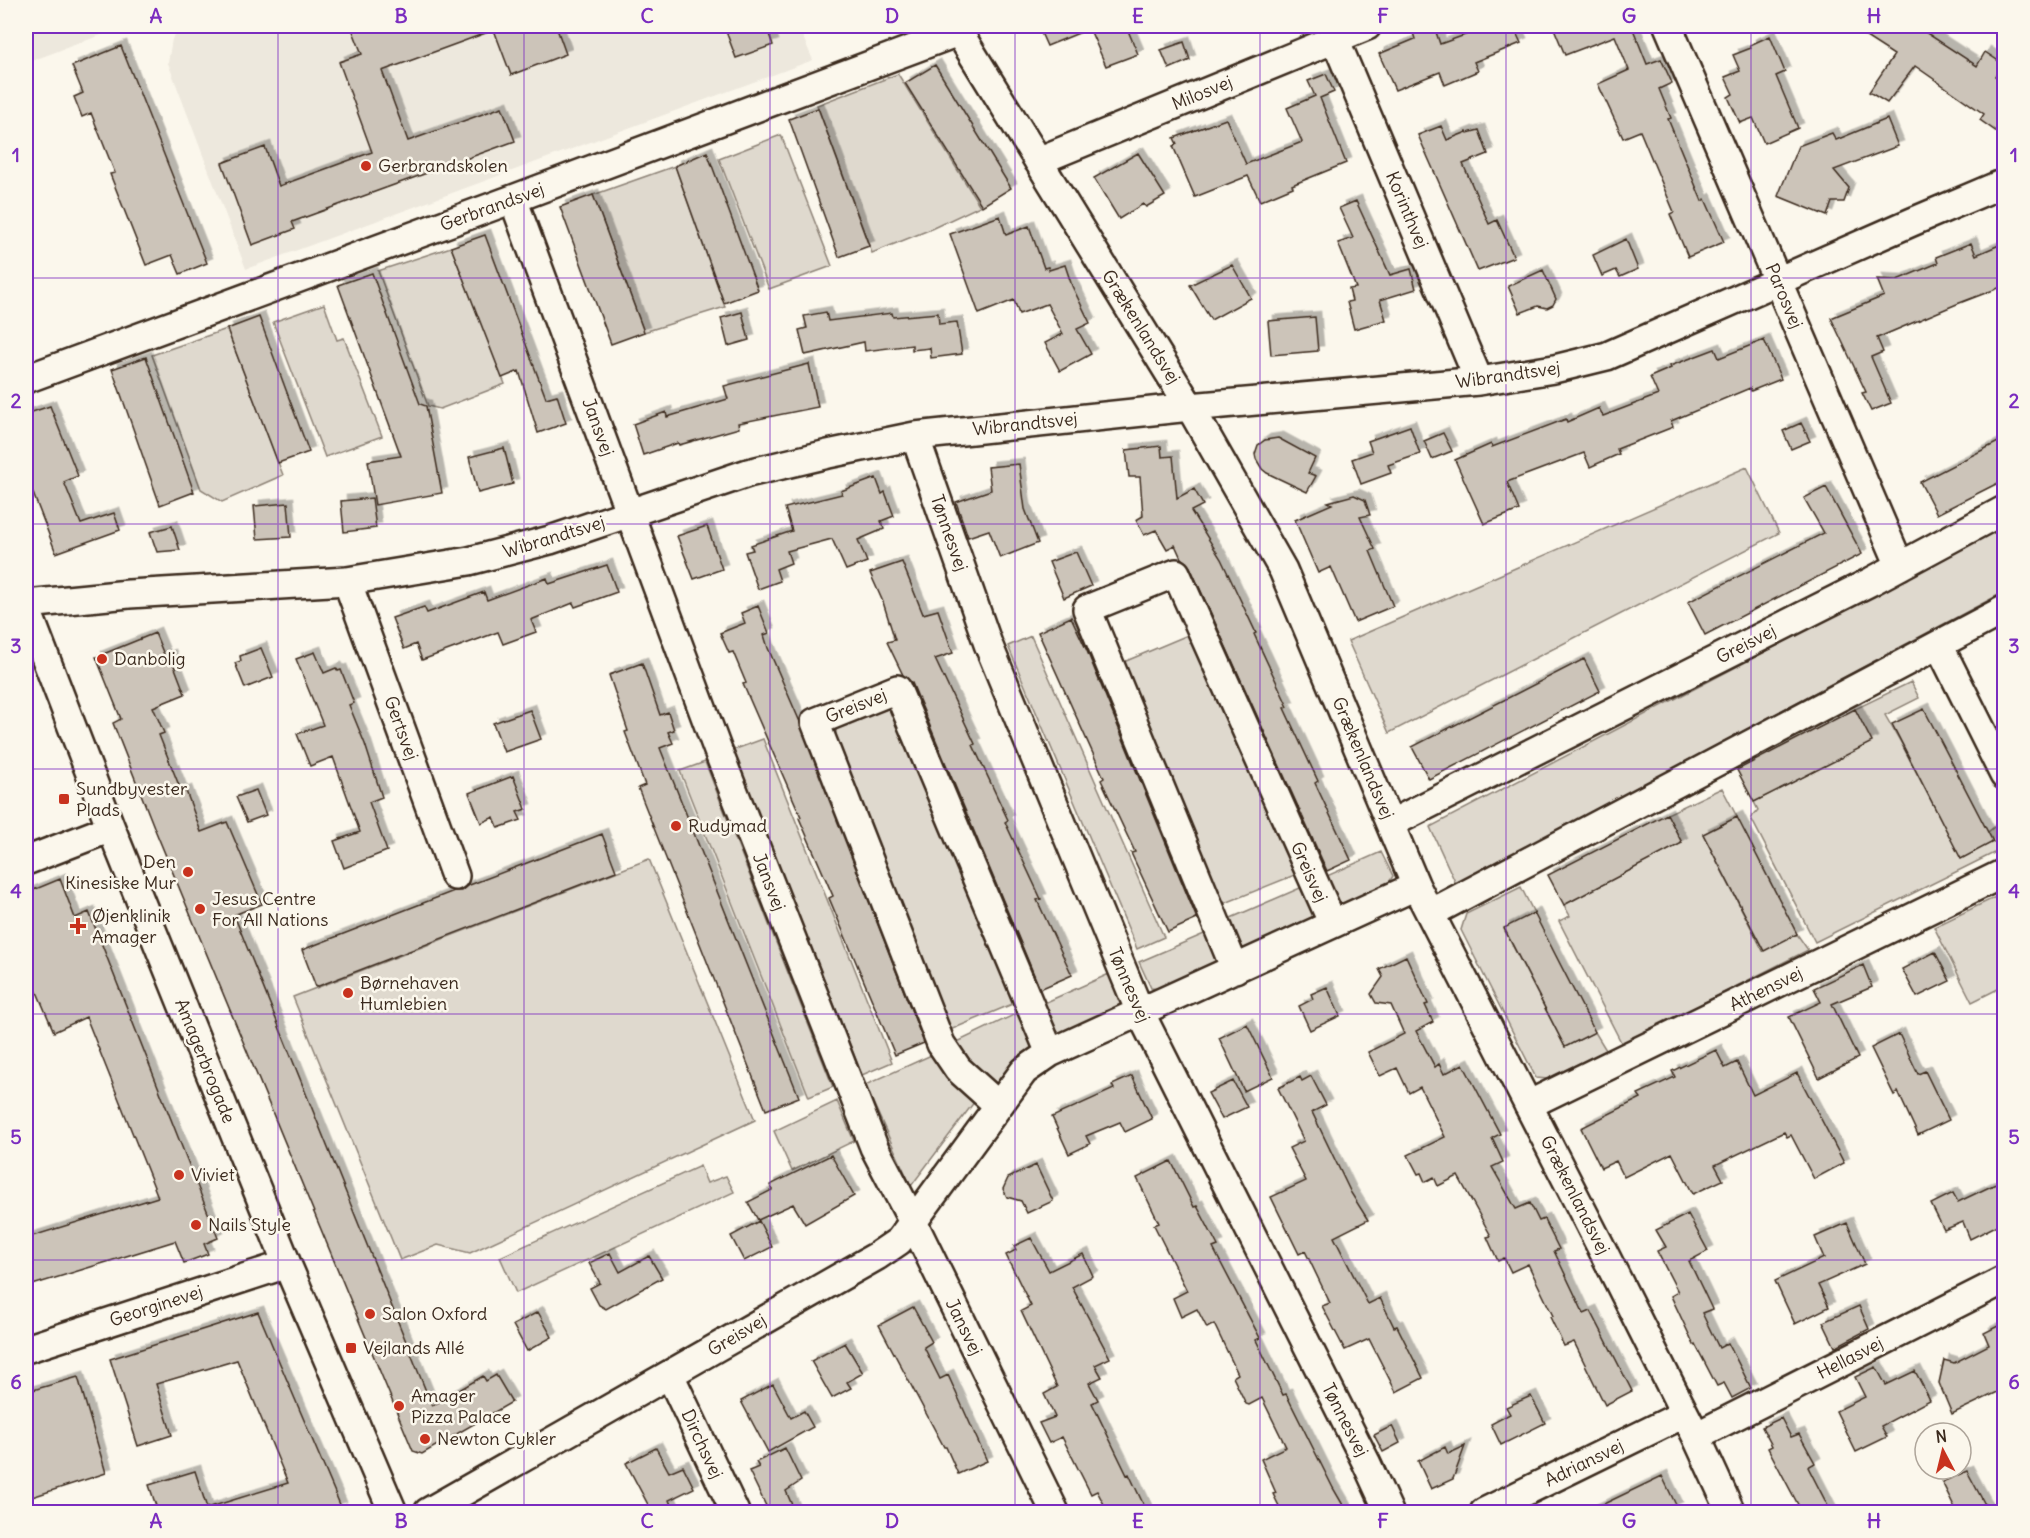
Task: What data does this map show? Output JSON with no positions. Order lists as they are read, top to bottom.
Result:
{
  "streets": {
    "street": [
      "Milosvej",
      "Gerbrandsvej",
      "Korinthvej",
      "Parosvej",
      "Grækenlandsvej",
      "Wibrandtsvej",
      "Jansvej",
      "Tønnesvej",
      "Greisvej",
      "Gertsvej",
      "Athensvej",
      "Amagerbrogade",
      "Georginevej",
      "Hellasvej",
      "Dirchsvej",
      "Adriansvej"
    ]
  },
  "crossings": [
    ["Milosvej", "Korinthvej"],
    ["Milosvej", "Grækenlandsvej"],
    ["Gerbrandsvej", "Grækenlandsvej"],
    ["Gerbrandsvej", "Jansvej"],
    ["Korinthvej", "Wibrandtsvej"],
    ["Parosvej", "Wibrandtsvej"],
    ["Parosvej", "Greisvej"],
    ["Grækenlandsvej", "Wibrandtsvej"],
    ["Grækenlandsvej", "Greisvej"],
    ["Grækenlandsvej", "Athensvej"],
    ["Grækenlandsvej", "Hellasvej"],
    ["Grækenlandsvej", "Adriansvej"],
    ["Wibrandtsvej", "Jansvej"],
    ["Wibrandtsvej", "Tønnesvej"],
    ["Wibrandtsvej", "Gertsvej"],
    ["Wibrandtsvej", "Amagerbrogade"],
    ["Jansvej", "Greisvej"],
    ["Tønnesvej", "Greisvej"],
    ["Greisvej", "Dirchsvej"],
    ["Amagerbrogade", "Georginevej"],
    ["Hellasvej", "Adriansvej"]
  ],
  "places": {
    "other": [
      "Gerbrandskolen",
      "Danbolig",
      "Rudymad",
      "Den Kinesiske Mur",
      "Jesus Centre For All Nations",
      "Børnehaven Humlebien",
      "Viviet",
      "Nails Style",
      "Salon Oxford",
      "Amager Pizza Palace",
      "Newton Cykler"
    ],
    "transit": ["Sundbyvester Plads", "Vejlands Allé"],
    "health": ["Øjenklinik Amager"]
  },
  "north": "top",
  "grid": {
    "columns": [
      "A",
      "B",
      "C",
      "D",
      "E",
      "F",
      "G",
      "H"
    ],
    "rows": [
      "1",
      "2",
      "3",
      "4",
      "5",
      "6"
    ]
  }
}
